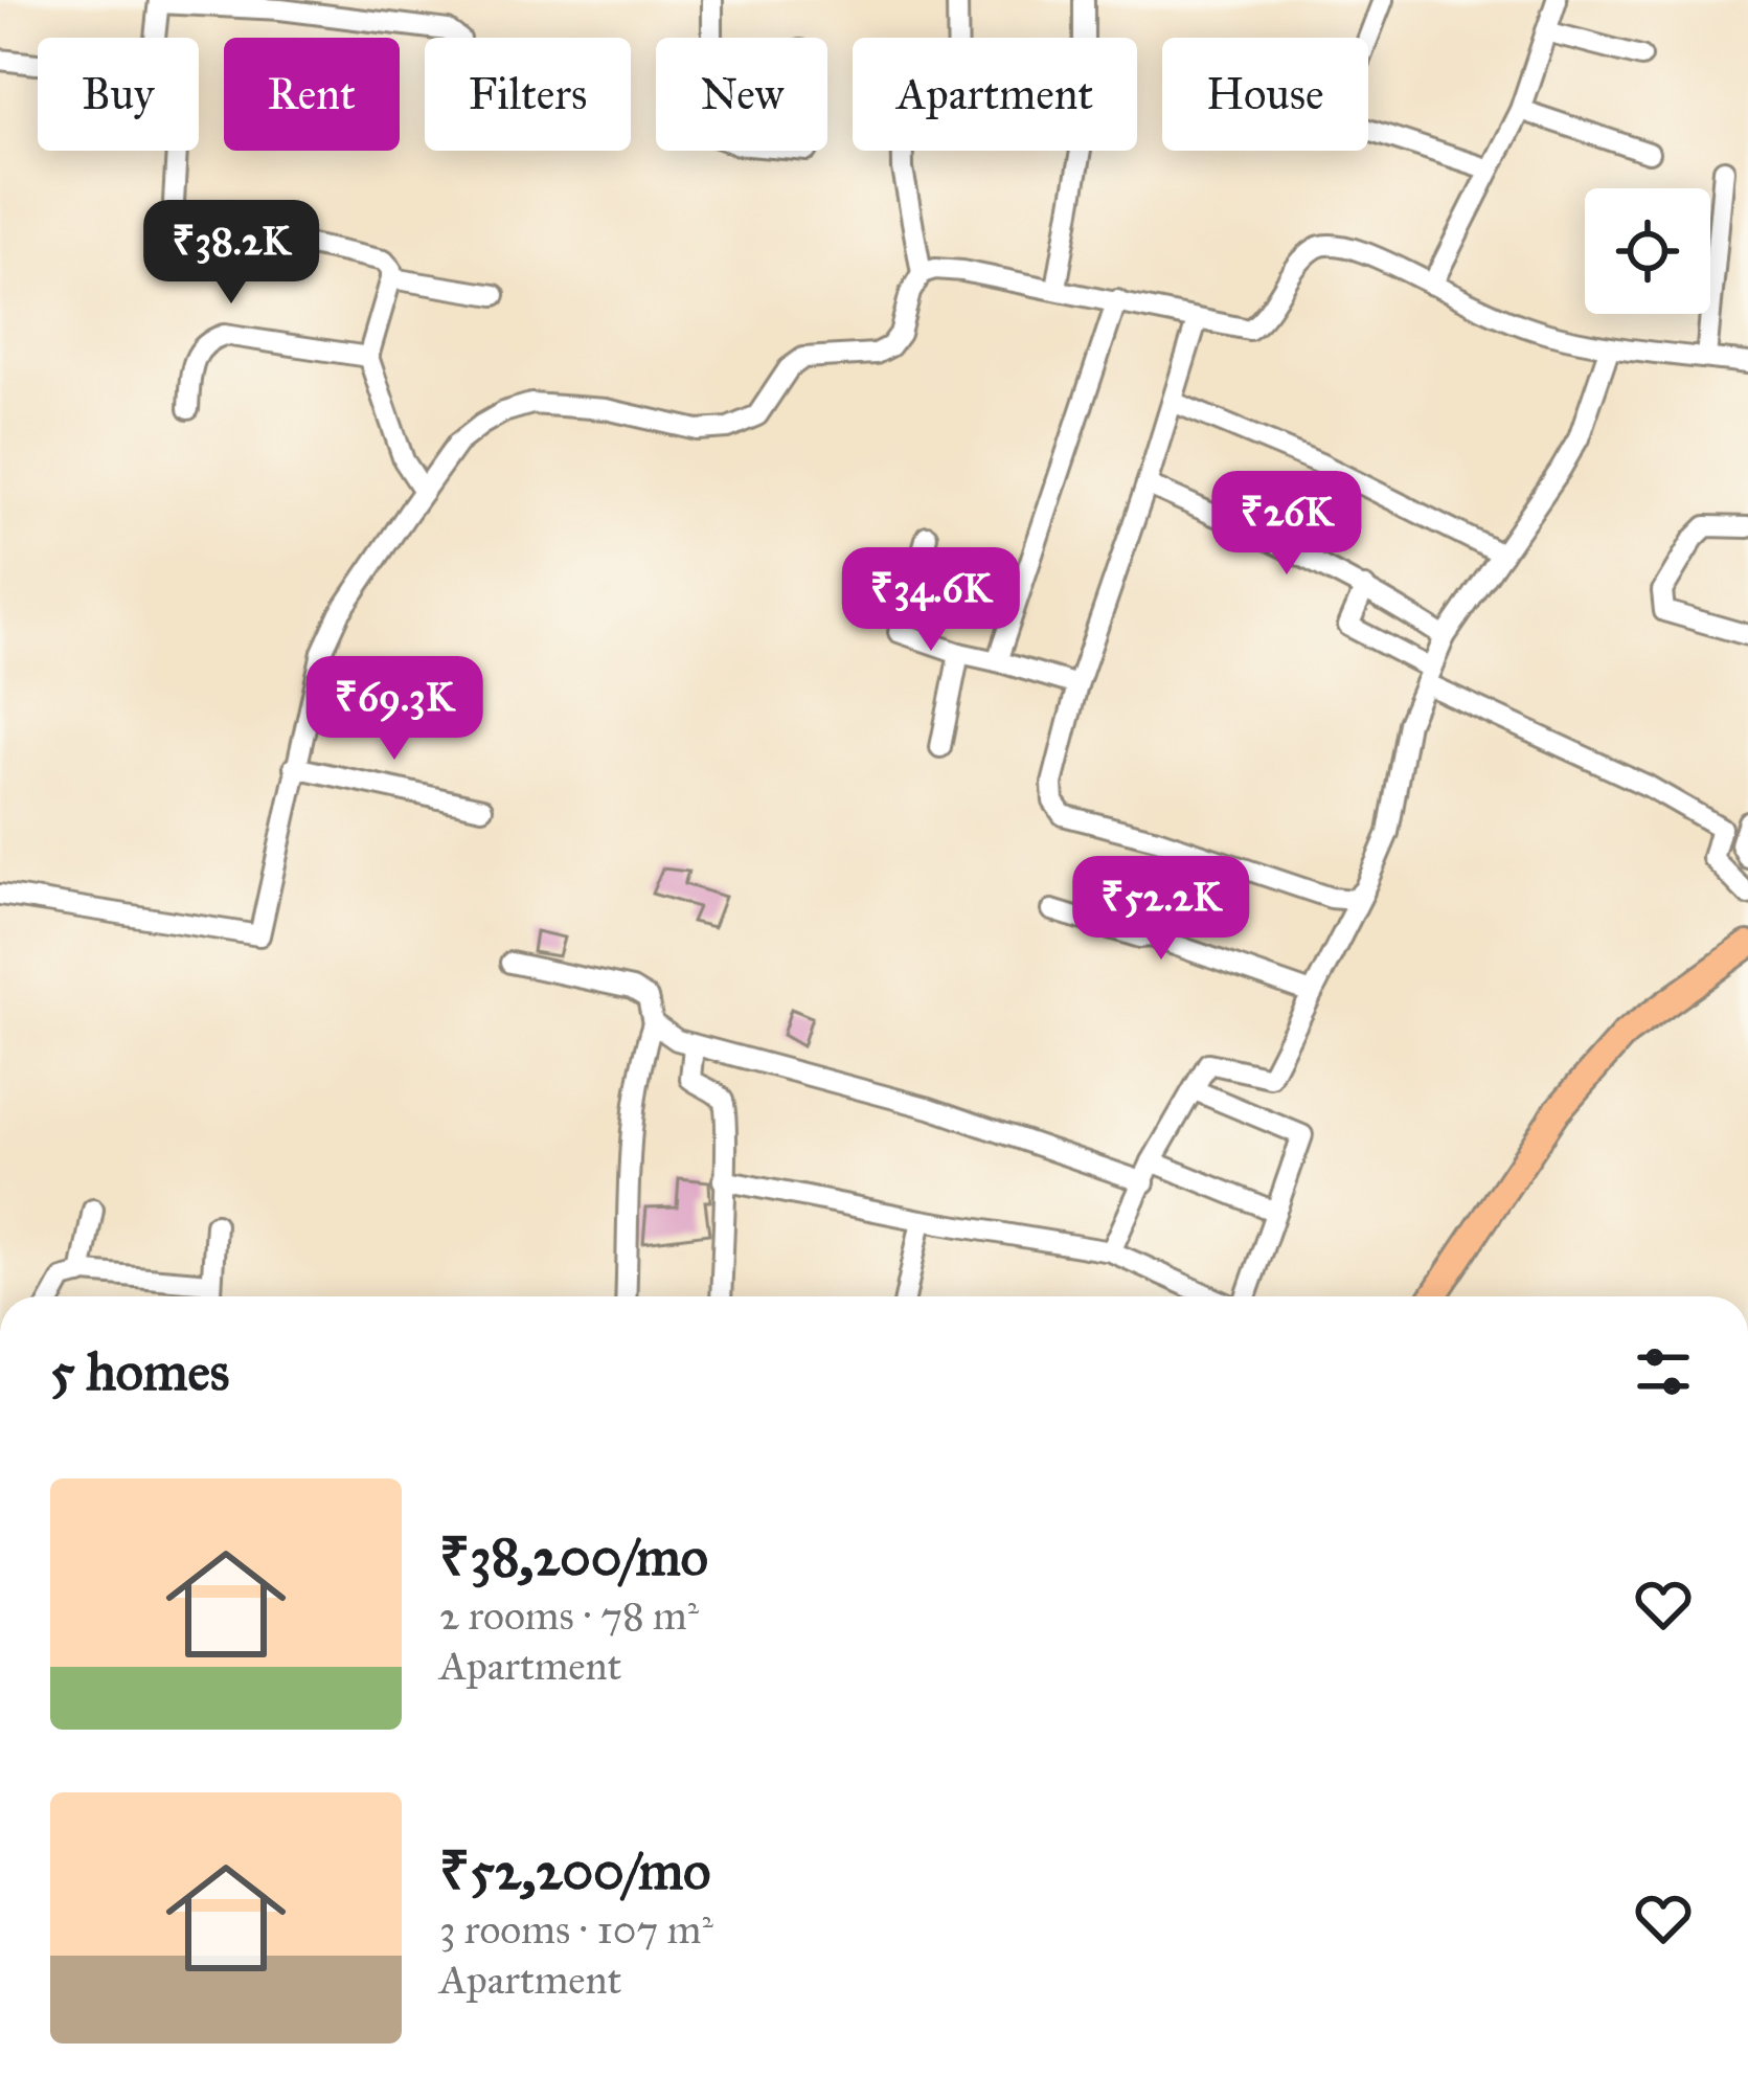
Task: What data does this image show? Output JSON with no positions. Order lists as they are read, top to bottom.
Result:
{
  "page": {
    "chip": [
      "Buy",
      "Rent",
      "Filters",
      "New",
      "Apartment",
      "House"
    ],
    "price": [
      "₹38.2K",
      "₹26K",
      "₹34.6K",
      "₹69.3K",
      "₹52.2K"
    ],
    "heading": "5 homes",
    "list": [
      {
        "name": "₹38,200/mo",
        "note": "2 rooms · 78 m² · Apartment"
      },
      {
        "name": "₹52,200/mo",
        "note": "3 rooms · 107 m² · Apartment"
      }
    ]
  }
}
